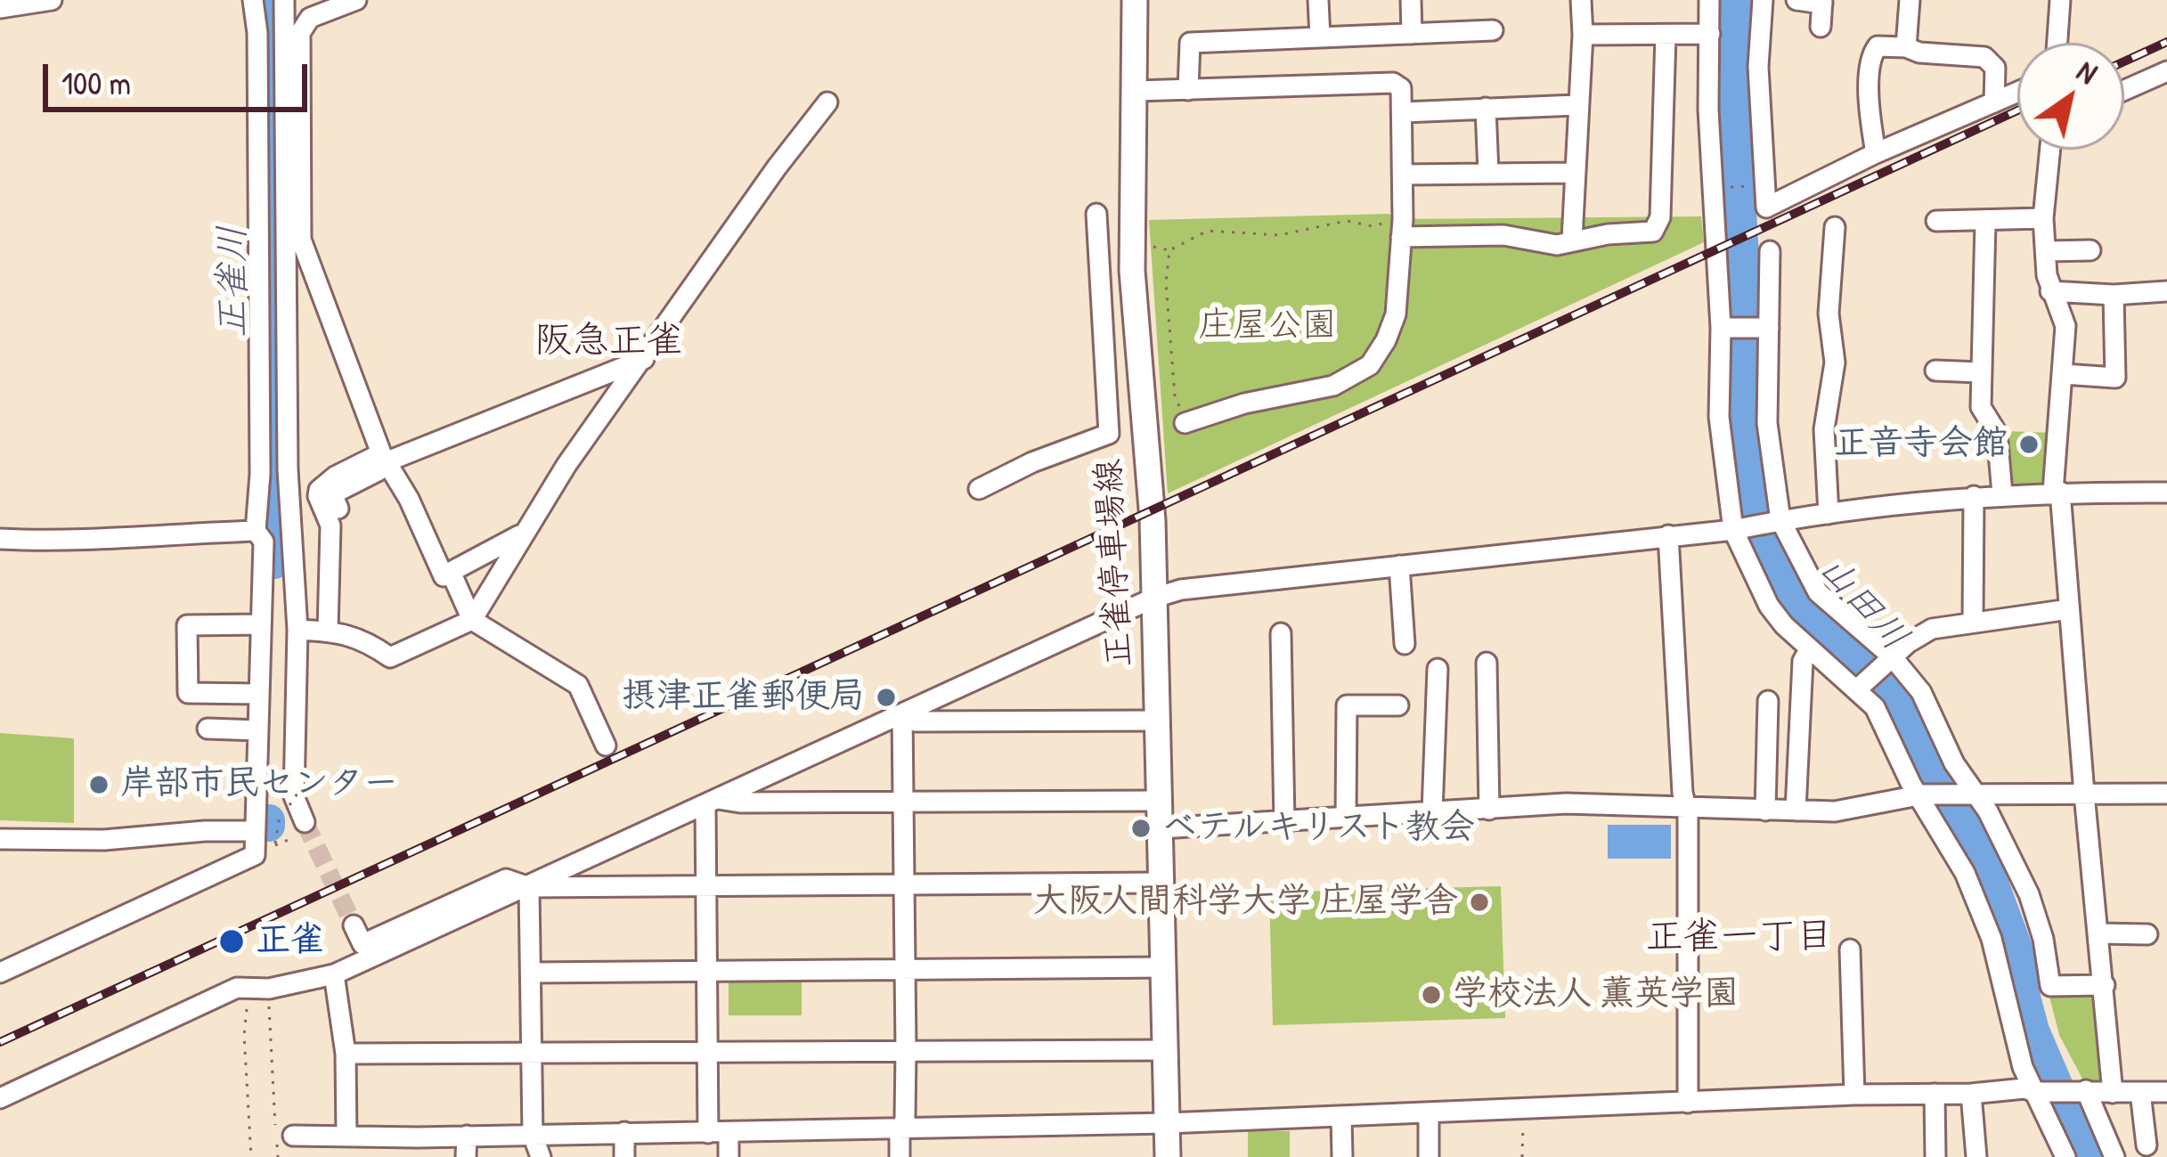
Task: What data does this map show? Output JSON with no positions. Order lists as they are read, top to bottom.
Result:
{
  "streets": {
    "main road": ["正雀停車場線"]
  },
  "districts": ["阪急正雀", "正雀一丁目"],
  "water": ["正雀川", "山田川"],
  "parks": ["庄屋公園"],
  "places": [
    "正音寺会館",
    "摂津正雀郵便局",
    "岸部市民センター",
    "ベテルキリスト教会",
    "大阪人間科学大学 庄屋学舎",
    "正雀",
    "学校法人 薫英学園"
  ],
  "scale_bar": "100 m",
  "north": "top right"
}
